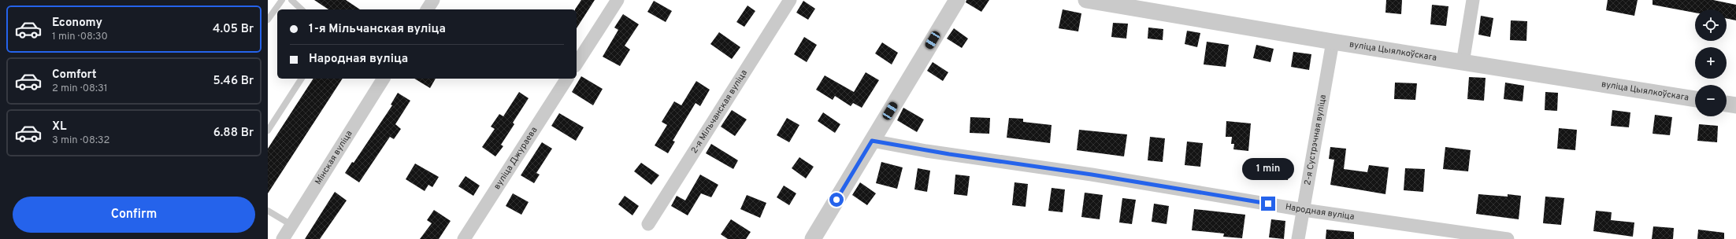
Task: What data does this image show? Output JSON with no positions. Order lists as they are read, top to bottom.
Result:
{
  "streets": {
    "street": [
      "вуліца Цыялкоўскага",
      "2-я Мільчанская вуліца",
      "2-я Сустрэчная вуліца",
      "Мінская вуліца",
      "вуліца Джураева",
      "Народная вуліца"
    ]
  },
  "crossings": [
    ["вуліца Цыялкоўскага", "2-я Сустрэчная вуліца"],
    ["2-я Сустрэчная вуліца", "Народная вуліца"]
  ],
  "page": {
    "list": [
      {
        "name": "Economy",
        "note": "1 min · 08:30",
        "value": "4.05 Br"
      },
      {
        "name": "Comfort",
        "note": "2 min · 08:31",
        "value": "5.46 Br"
      },
      {
        "name": "XL",
        "note": "3 min · 08:32",
        "value": "6.88 Br"
      }
    ],
    "map_buttons": ["+", "−"],
    "banner": ["1-я Мільчанская вуліца", "Народная вуліца"],
    "bubble": "1 min",
    "buttons": "Confirm"
  }
}
